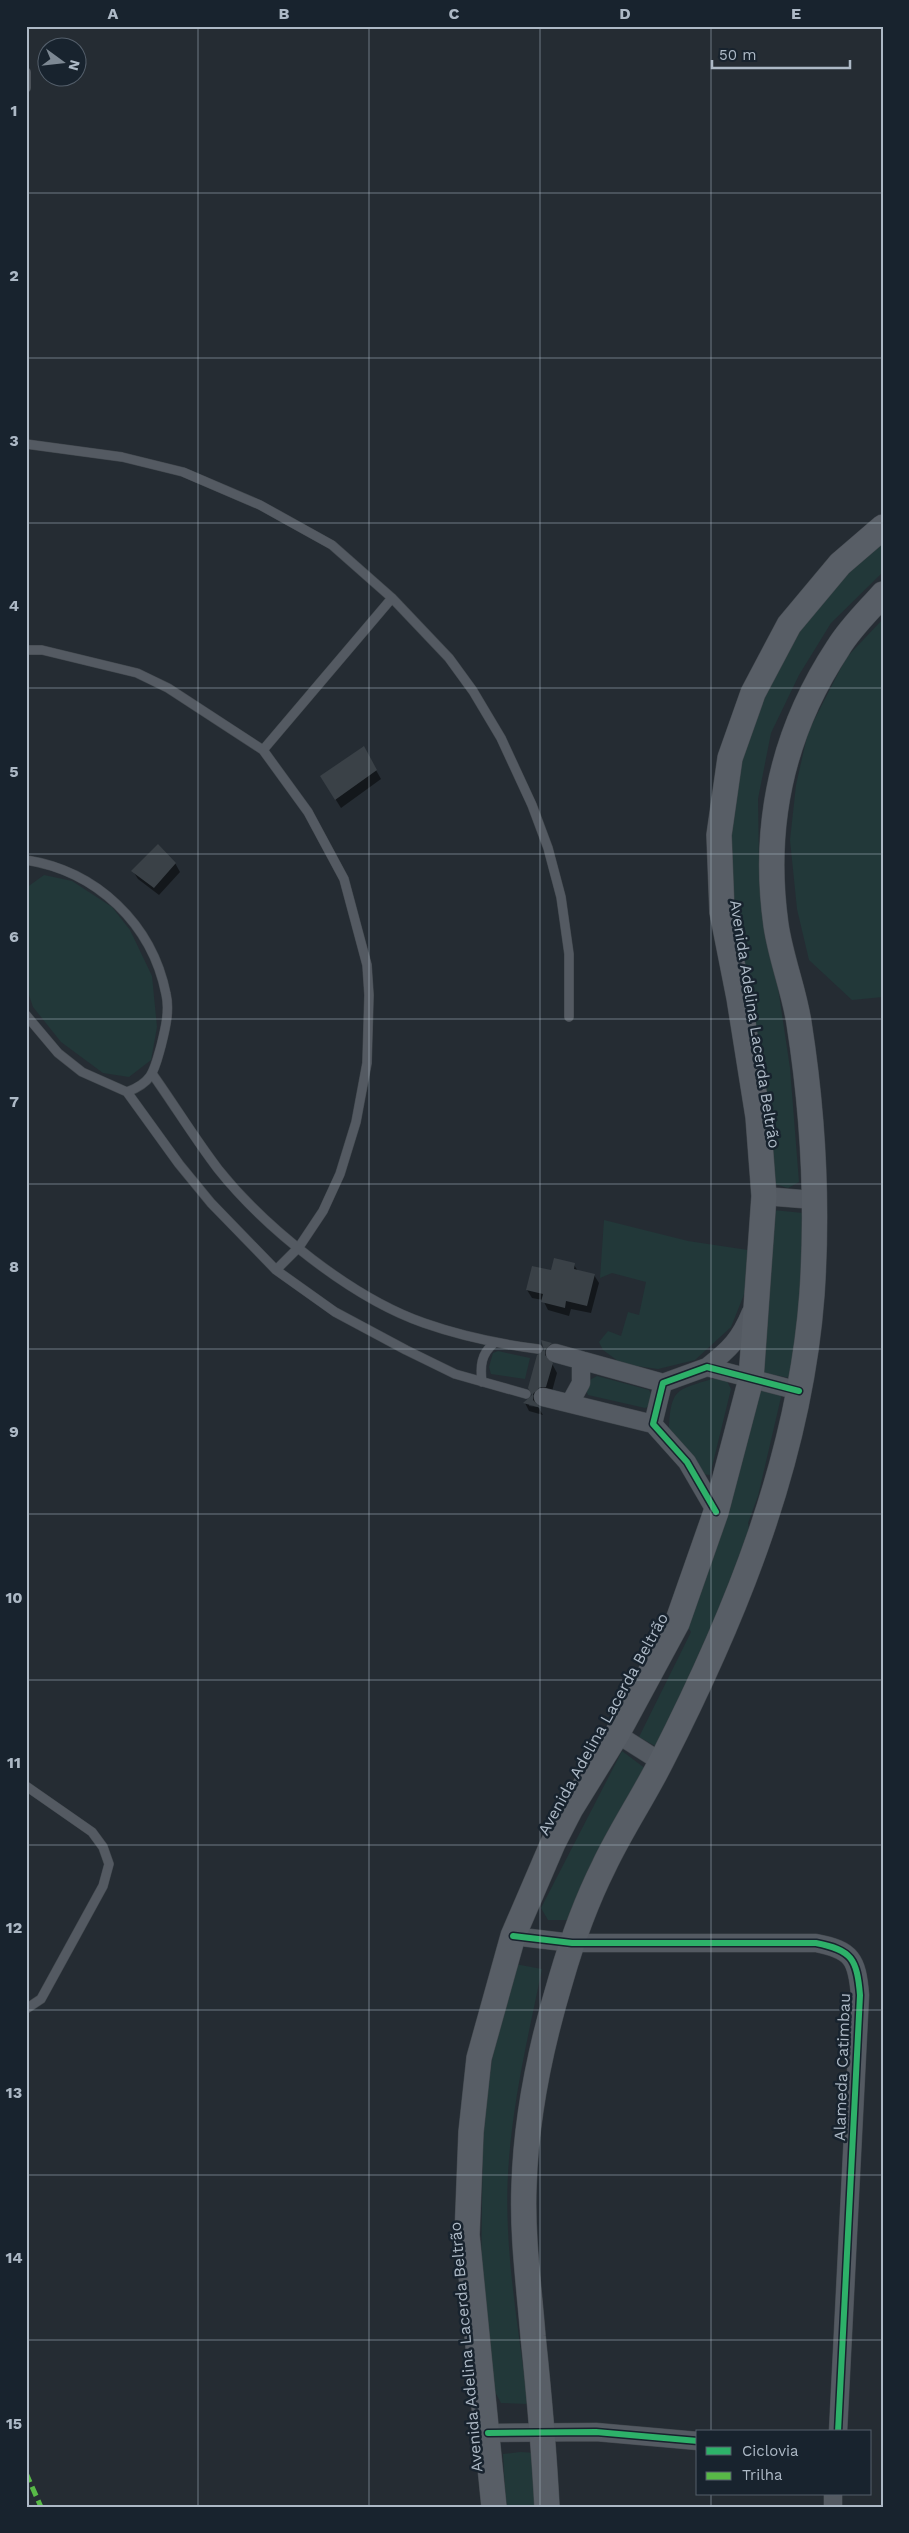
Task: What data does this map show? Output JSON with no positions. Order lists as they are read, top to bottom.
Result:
{
  "streets": {
    "main road": ["Avenida Adelina Lacerda Beltrão"],
    "street": ["Alameda Catimbau"]
  },
  "legend": ["Ciclovia", "Trilha"],
  "scale_bar": "50 m",
  "north": "right",
  "grid": {
    "columns": [
      "A",
      "B",
      "C",
      "D",
      "E"
    ],
    "rows": [
      "1",
      "2",
      "3",
      "4",
      "5",
      "6",
      "7",
      "8",
      "9",
      "10",
      "11",
      "12",
      "13",
      "14",
      "15"
    ]
  }
}
